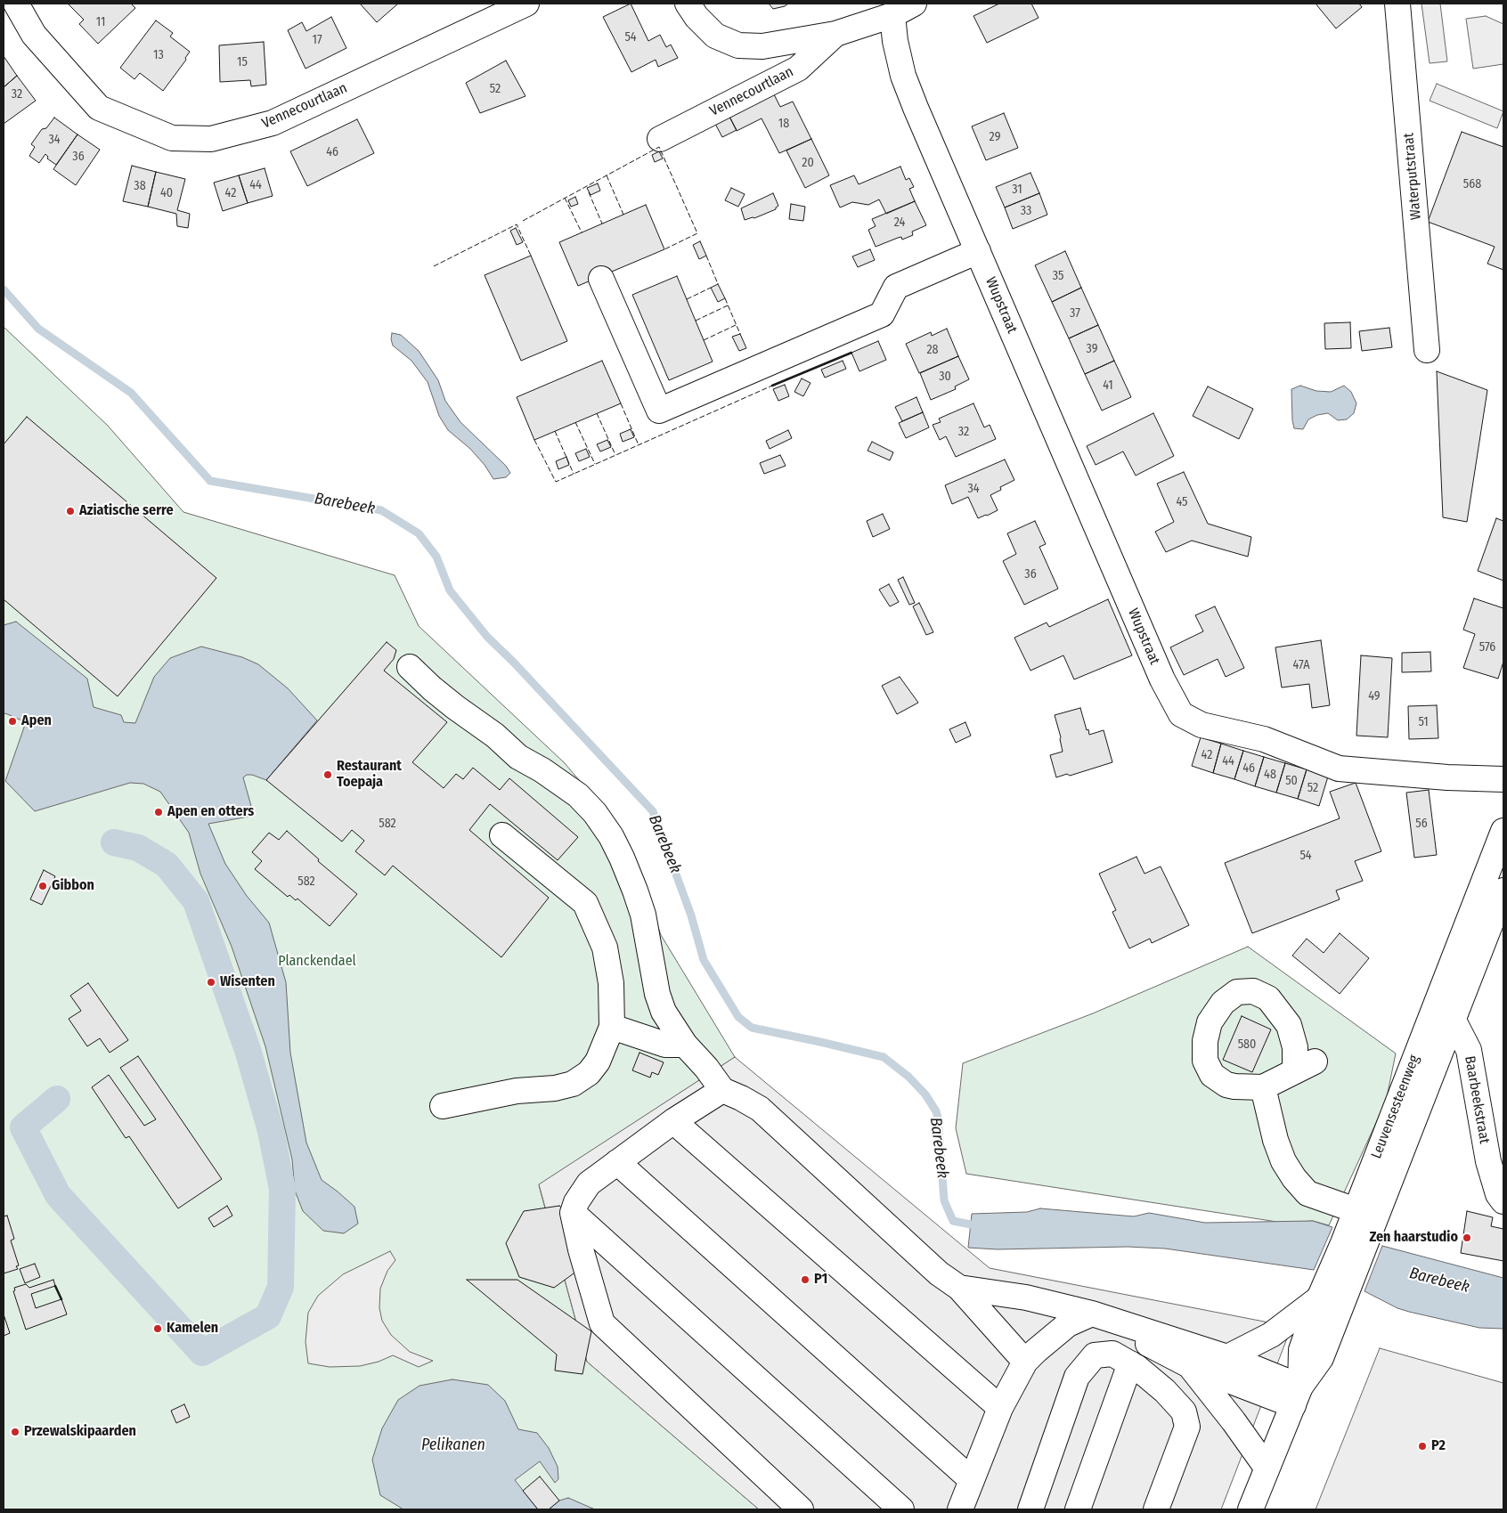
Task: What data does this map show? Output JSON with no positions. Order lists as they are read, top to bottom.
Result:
{
  "streets": {
    "street": [
      "Vennecourtlaan",
      "Waterputstraat",
      "Wupstraat",
      "Baarbeekstraat",
      "Leuvensesteenweg"
    ]
  },
  "crossings": [
    ["Vennecourtlaan", "Wupstraat"],
    ["Baarbeekstraat", "Leuvensesteenweg"]
  ],
  "water": ["Barebeek", "Pelikanen"],
  "parks": ["Planckendael"],
  "places": [
    "Aziatische serre",
    "Apen",
    "Restaurant Toepaja",
    "Apen en otters",
    "Gibbon",
    "Wisenten",
    "Zen haarstudio",
    "P1",
    "Kamelen",
    "Przewalskipaarden",
    "P2"
  ],
  "house_numbers": [
    "11",
    "54",
    "17",
    "13",
    "15",
    "52",
    "32",
    "18",
    "29",
    "34",
    "46",
    "36",
    "20",
    "568",
    "44",
    "38",
    "31",
    "40",
    "42",
    "33",
    "24",
    "35",
    "37",
    "39",
    "28",
    "30",
    "41",
    "32",
    "34",
    "45",
    "36",
    "576",
    "47A",
    "49",
    "51",
    "42",
    "44",
    "46",
    "48",
    "50",
    "52",
    "582",
    "56",
    "54",
    "582",
    "580"
  ]
}
